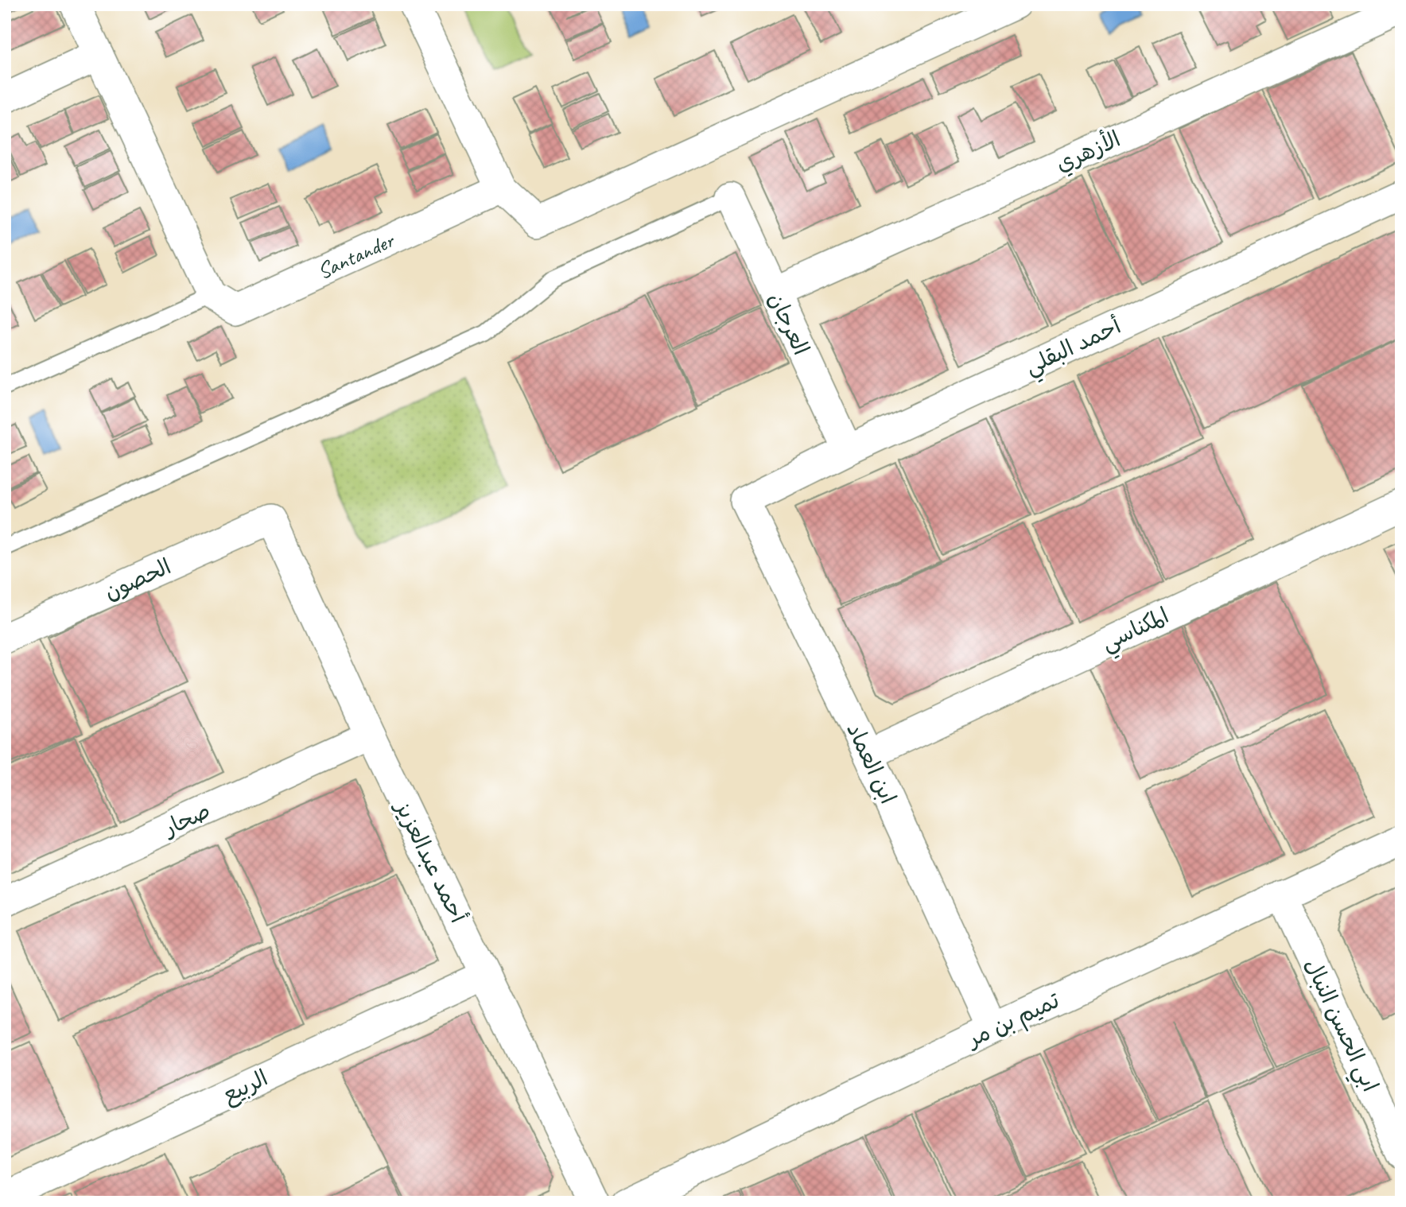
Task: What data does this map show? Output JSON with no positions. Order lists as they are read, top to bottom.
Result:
{
  "streets": {
    "street": [
      "الأزهري",
      "Santander",
      "العرجان",
      "أحمد البقلي",
      "الحصون",
      "المكناسي",
      "ابن العماد",
      "صحار",
      "أحمد عبدالعزيز",
      "تميم بن مر",
      "ابي الحسن النبال",
      "الربيع"
    ]
  },
  "crossings": [
    ["الأزهري", "العرجان"],
    ["العرجان", "أحمد البقلي"],
    ["أحمد البقلي", "ابن العماد"],
    ["الحصون", "أحمد عبدالعزيز"],
    ["المكناسي", "ابن العماد"],
    ["ابن العماد", "تميم بن مر"],
    ["صحار", "أحمد عبدالعزيز"],
    ["أحمد عبدالعزيز", "الربيع"],
    ["تميم بن مر", "ابي الحسن النبال"]
  ]
}
